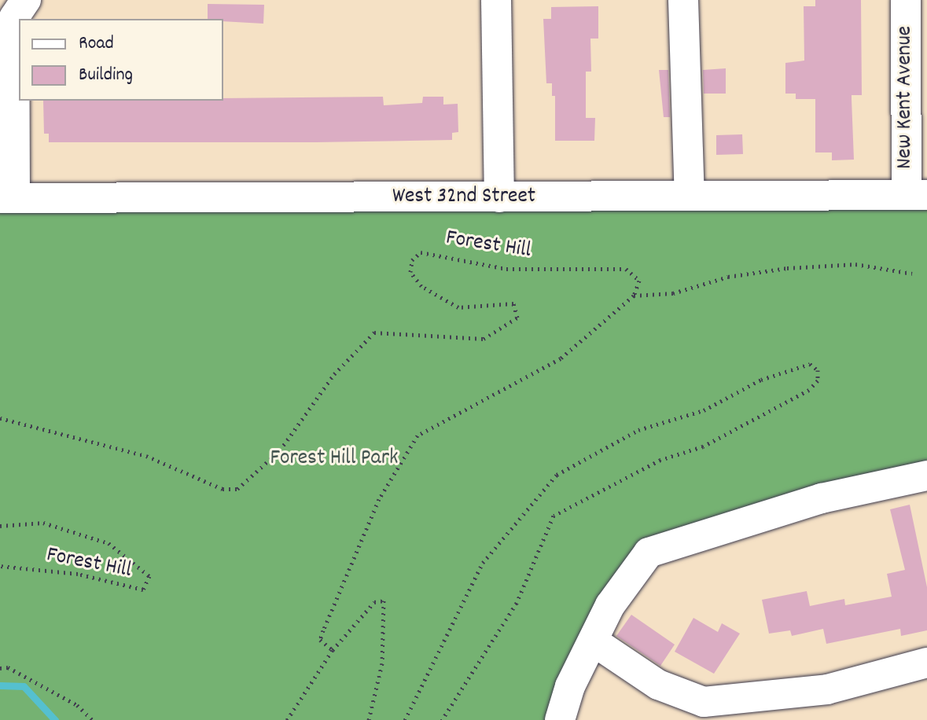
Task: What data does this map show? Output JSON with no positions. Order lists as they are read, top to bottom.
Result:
{
  "streets": {
    "street": ["New Kent Avenue", "West 32nd Street"],
    "path": ["Forest Hill"]
  },
  "crossings": [
    ["New Kent Avenue", "West 32nd Street"]
  ],
  "parks": ["Forest Hill Park"],
  "legend": ["Road", "Building"]
}
